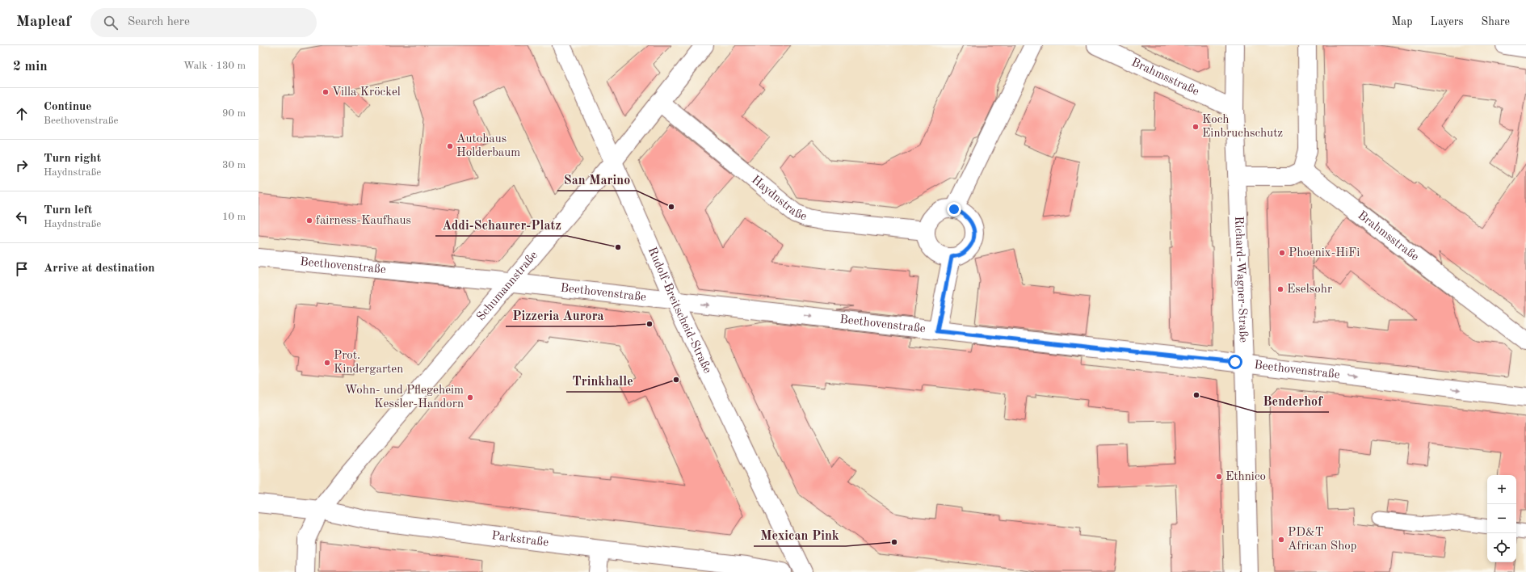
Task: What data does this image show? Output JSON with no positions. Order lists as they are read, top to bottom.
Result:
{
  "streets": {
    "street": [
      "Brahmsstraße",
      "Haydnstraße",
      "Beethovenstraße",
      "Richard-Wagner-Straße",
      "Schumannstraße",
      "Rudolf-Breitscheid-Straße",
      "Parkstraße"
    ]
  },
  "crossings": [
    ["Brahmsstraße", "Richard-Wagner-Straße"],
    ["Haydnstraße", "Schumannstraße"],
    ["Beethovenstraße", "Richard-Wagner-Straße"],
    ["Beethovenstraße", "Schumannstraße"],
    ["Beethovenstraße", "Rudolf-Breitscheid-Straße"],
    ["Schumannstraße", "Rudolf-Breitscheid-Straße"],
    ["Schumannstraße", "Parkstraße"]
  ],
  "one_way": ["Beethovenstraße"],
  "places": [
    "Villa Kröckel",
    "Koch Einbruchschutz",
    "Autohaus Holderbaum",
    "San Marino",
    "fairness-Kaufhaus",
    "Addi-Schaurer-Platz",
    "Phoenix-HiFi",
    "Eselsohr",
    "Pizzeria Aurora",
    "Prot. Kindergarten",
    "Trinkhalle",
    "Benderhof",
    "Wohn- und Pflegeheim Kessler-Handorn",
    "Ethnico",
    "PD&T African Shop",
    "Mexican Pink"
  ],
  "page": {
    "header": "Mapleaf",
    "search": "Search here",
    "nav": ["Map", "Layers", "Share"],
    "heading": ["2 min", "Walk · 130 m"],
    "list": [
      ["Continue", "Beethovenstraße", "90 m"],
      ["Turn right", "Haydnstraße", "30 m"],
      ["Turn left", "Haydnstraße", "10 m"],
      "Arrive at destination"
    ],
    "map_buttons": ["+", "−"]
  }
}
